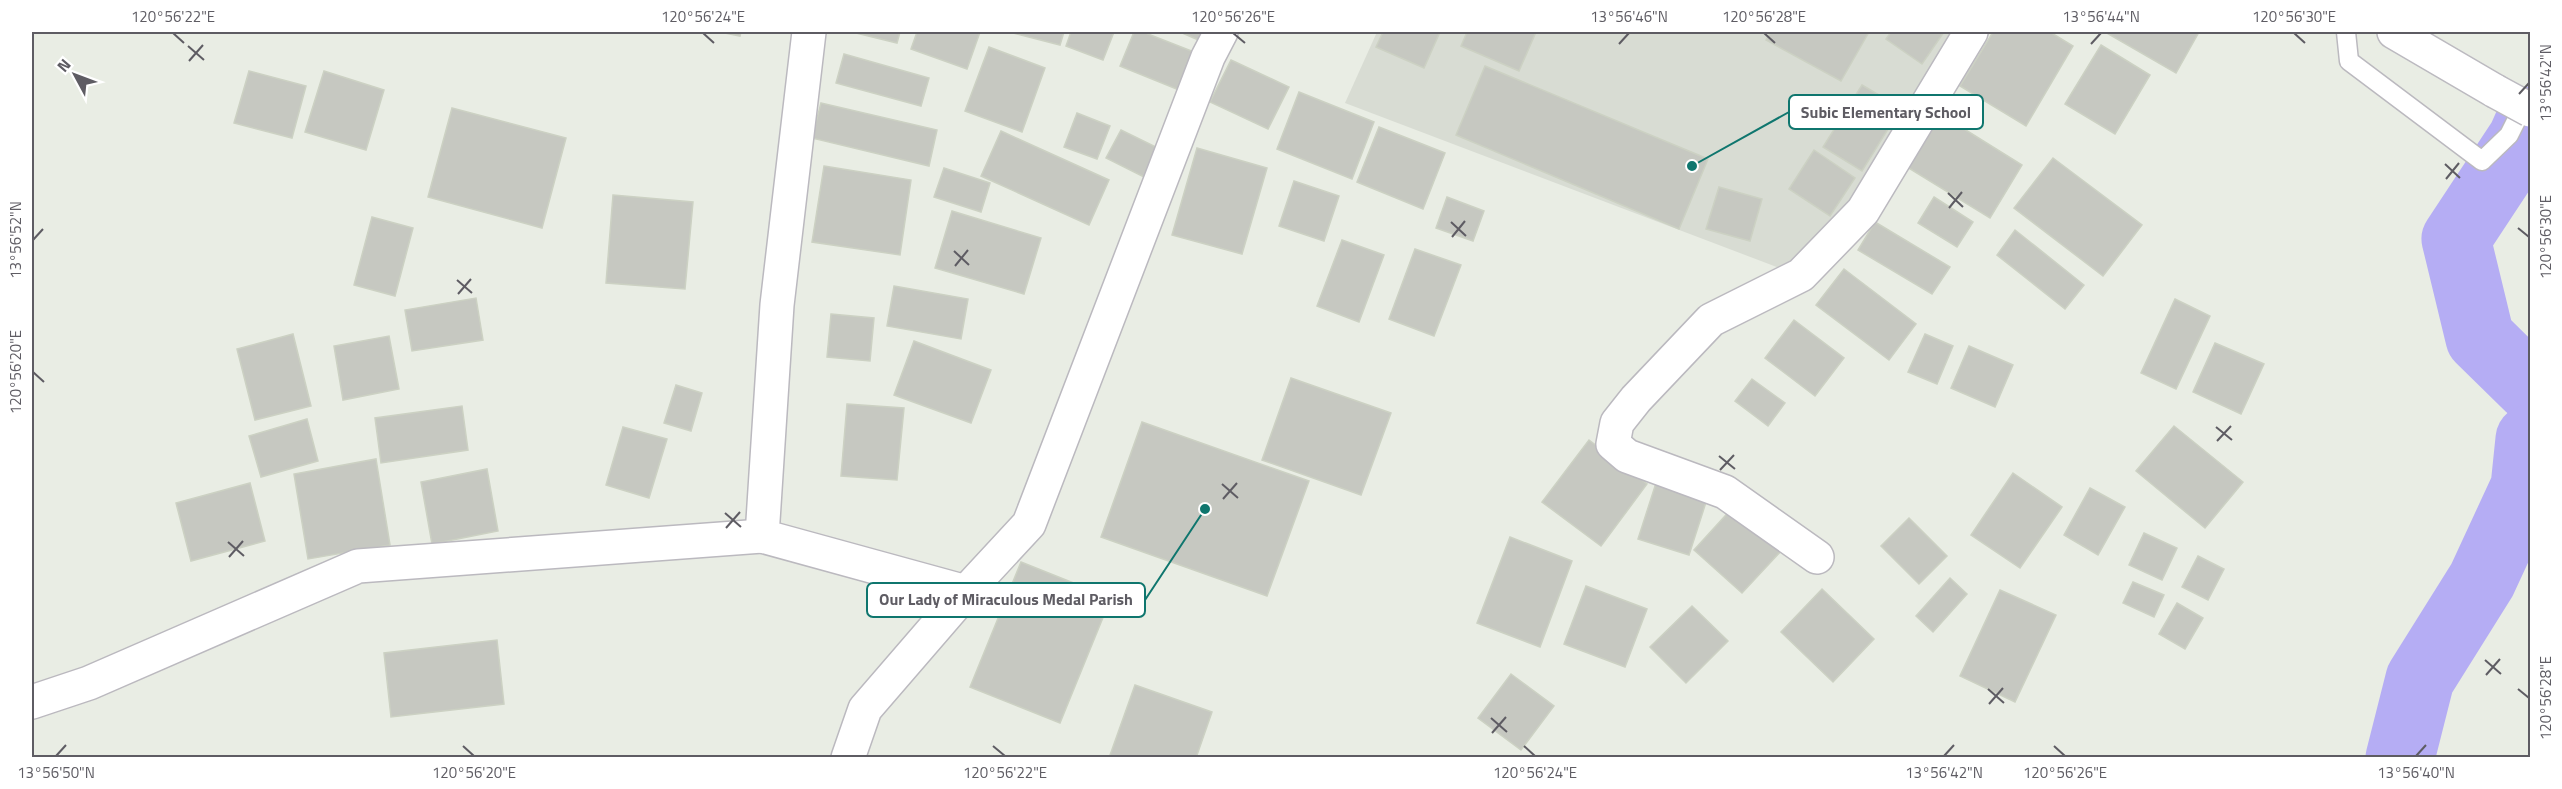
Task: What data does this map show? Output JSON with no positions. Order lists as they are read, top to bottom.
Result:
{
  "places": ["Subic Elementary School", "Our Lady of Miraculous Medal Parish"],
  "north": "top left",
  "coordinates": [
    "120°56'22\"E",
    "120°56'24\"E",
    "120°56'26\"E",
    "13°56'46\"N",
    "120°56'28\"E",
    "13°56'44\"N",
    "120°56'30\"E",
    "13°56'42\"N",
    "13°56'52\"N",
    "120°56'20\"E",
    "13°56'50\"N",
    "13°56'40\"N"
  ]
}
